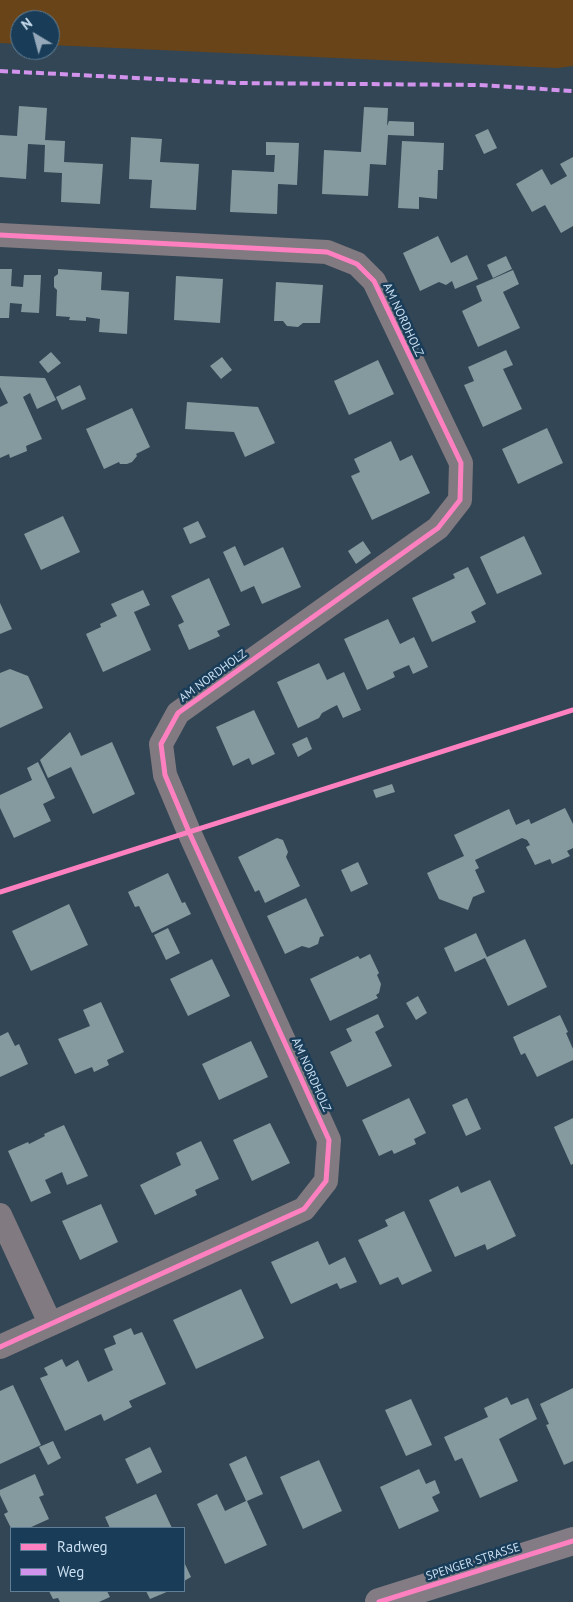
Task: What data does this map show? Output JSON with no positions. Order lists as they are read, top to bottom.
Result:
{
  "streets": {
    "street": ["AM NORDHOLZ", "SPENGER STRASSE"]
  },
  "legend": ["Radweg", "Weg"],
  "north": "top left"
}
